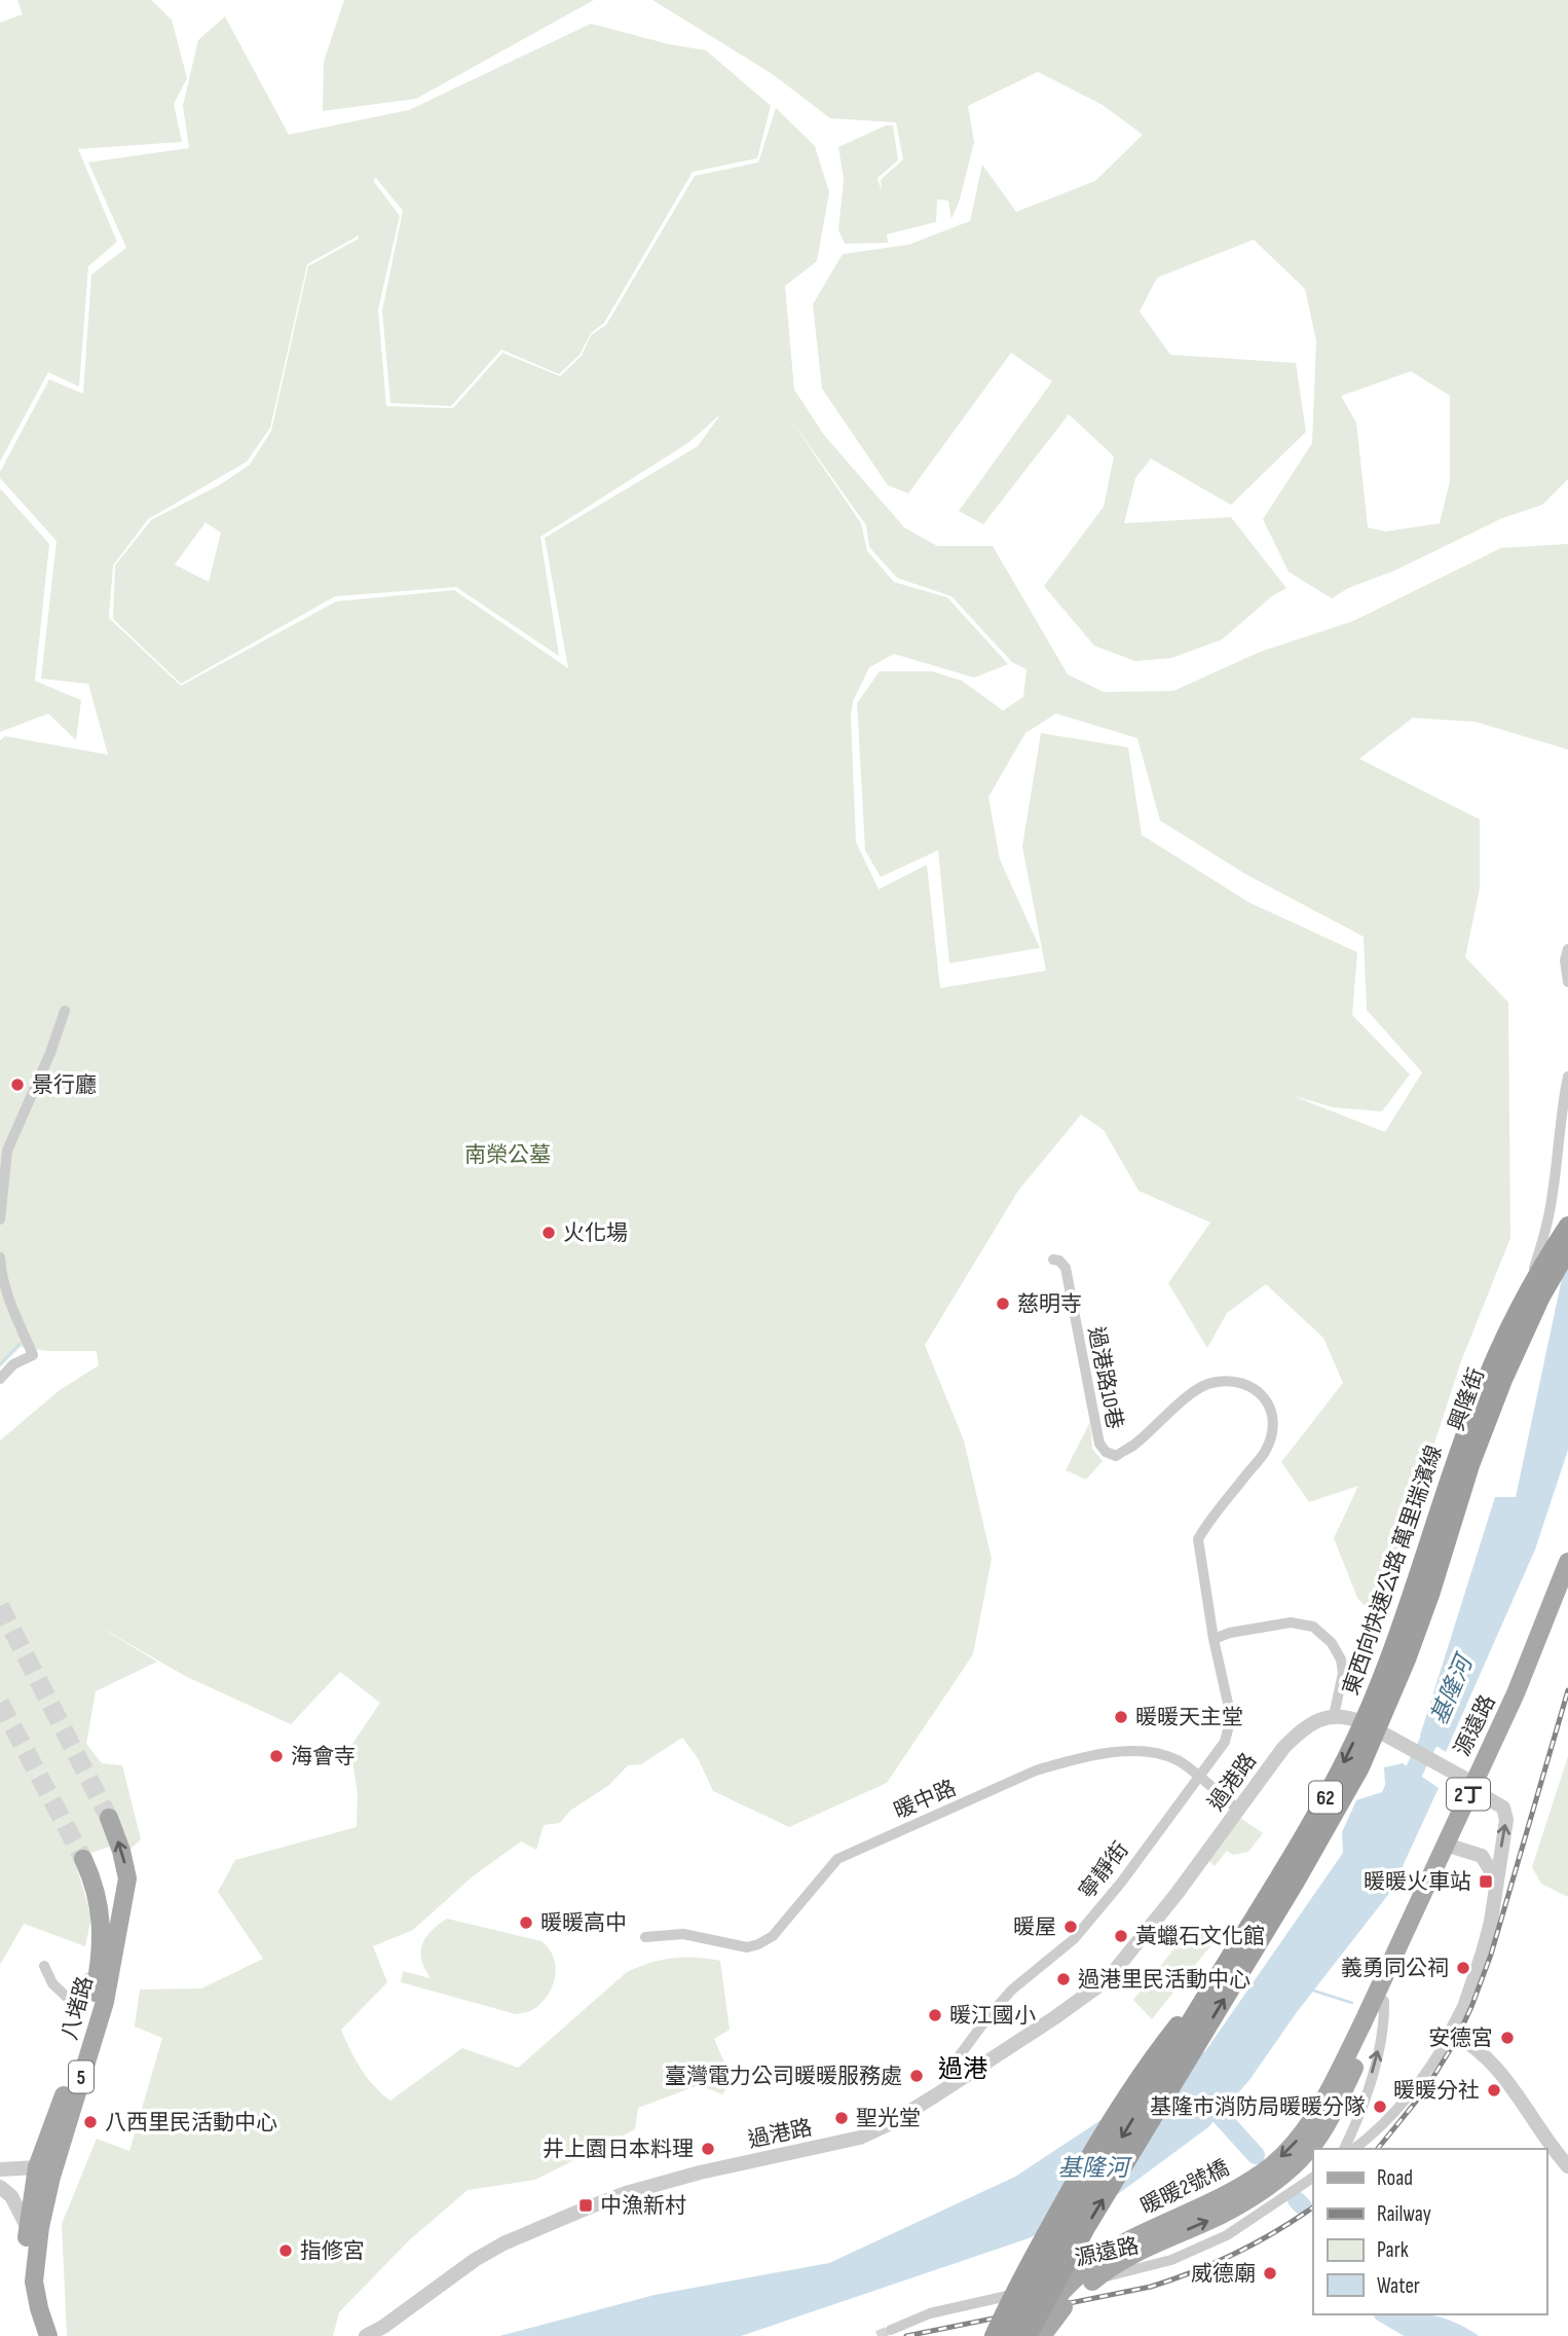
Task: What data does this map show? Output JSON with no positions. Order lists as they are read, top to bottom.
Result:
{
  "streets": {
    "highway": ["東西向快速公路 萬里瑞濱線", "62"],
    "main road": [
      "源遠路",
      "2丁",
      "八堵路",
      "5",
      "暖暖2號橋"
    ],
    "street": [
      "過港路10巷",
      "興隆街",
      "過港路",
      "暖中路",
      "寧靜街"
    ]
  },
  "crossings": [
    ["過港路10巷", "寧靜街"],
    ["東西向快速公路 萬里瑞濱線", "暖暖2號橋"],
    ["源遠路", "暖暖2號橋"],
    ["過港路", "暖中路"],
    ["過港路", "寧靜街"],
    ["暖中路", "寧靜街"]
  ],
  "districts": ["過港"],
  "water": ["基隆河"],
  "parks": ["南榮公墓"],
  "places": {
    "other": [
      "景行廳",
      "火化場",
      "慈明寺",
      "暖暖天主堂",
      "海會寺",
      "暖暖高中",
      "暖屋",
      "黃蠟石文化館",
      "義勇同公祠",
      "過港里民活動中心",
      "暖江國小",
      "安德宮",
      "臺灣電力公司暖暖服務處",
      "暖暖分社",
      "基隆市消防局暖暖分隊",
      "聖光堂",
      "八西里民活動中心",
      "井上園日本料理",
      "指修宮",
      "威德廟"
    ],
    "transit": ["暖暖火車站", "中漁新村"]
  },
  "legend": [
    "Road",
    "Railway",
    "Park",
    "Water"
  ]
}
